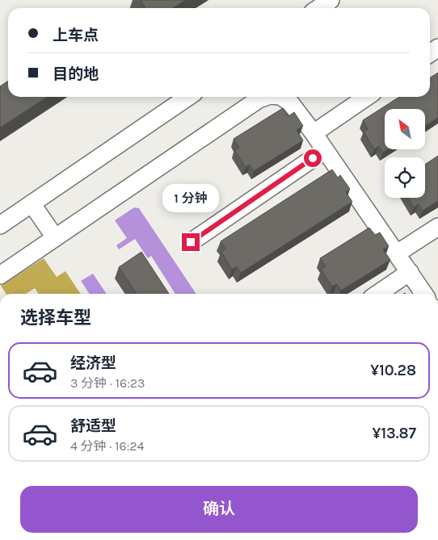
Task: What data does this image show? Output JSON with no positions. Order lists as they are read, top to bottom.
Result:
{
  "north": "top left",
  "page": {
    "banner": ["上车点", "目的地"],
    "bubble": "1 分钟",
    "heading": "选择车型",
    "list": [
      {
        "name": "经济型",
        "note": "3 分钟 · 16:23",
        "value": "¥10.28"
      },
      {
        "name": "舒适型",
        "note": "4 分钟 · 16:24",
        "value": "¥13.87"
      }
    ],
    "buttons": "确认"
  }
}
